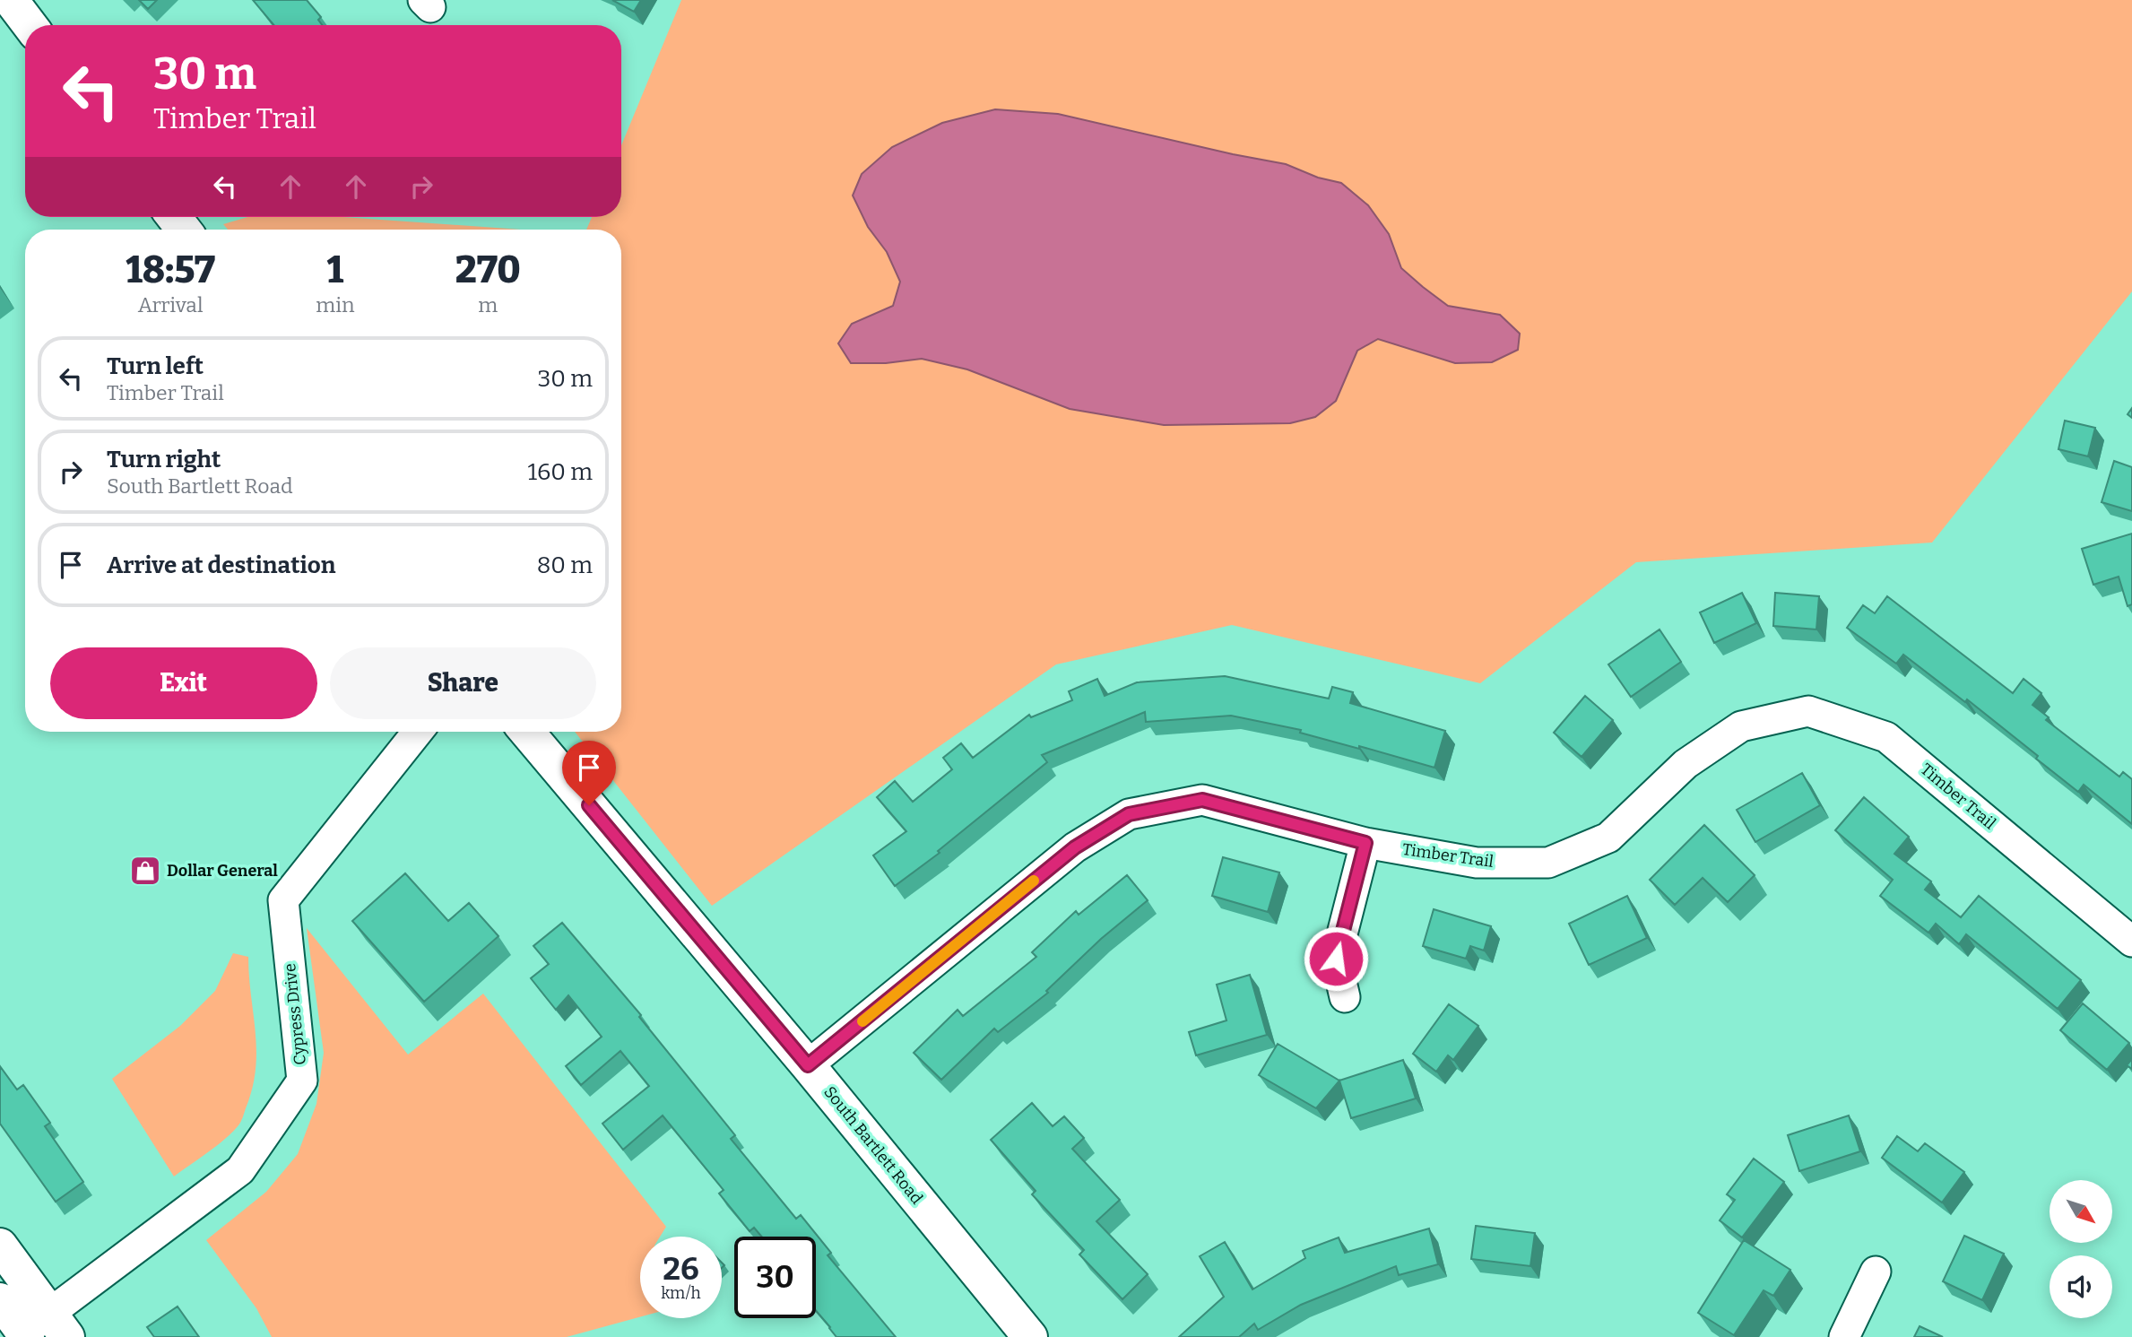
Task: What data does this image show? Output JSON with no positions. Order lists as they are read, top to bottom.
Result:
{
  "streets": {
    "main road": ["South Bartlett Road"],
    "street": ["Timber Trail", "Cypress Drive"]
  },
  "crossings": [
    ["Timber Trail", "South Bartlett Road"]
  ],
  "places": {
    "shop": ["Dollar General"]
  },
  "north": "bottom right",
  "page": {
    "turn": ["30 m", "Timber Trail"],
    "eta": [
      "18:57",
      "Arrival",
      "1",
      "min",
      "270",
      "m"
    ],
    "list": [
      {
        "name": "Turn left",
        "note": "Timber Trail",
        "value": "30 m"
      },
      {
        "name": "Turn right",
        "note": "South Bartlett Road",
        "value": "160 m"
      },
      {
        "name": "Arrive at destination",
        "value": "80 m"
      }
    ],
    "buttons": ["Exit", "Share"],
    "speed": "26 km/h",
    "limit": "30"
  }
}
